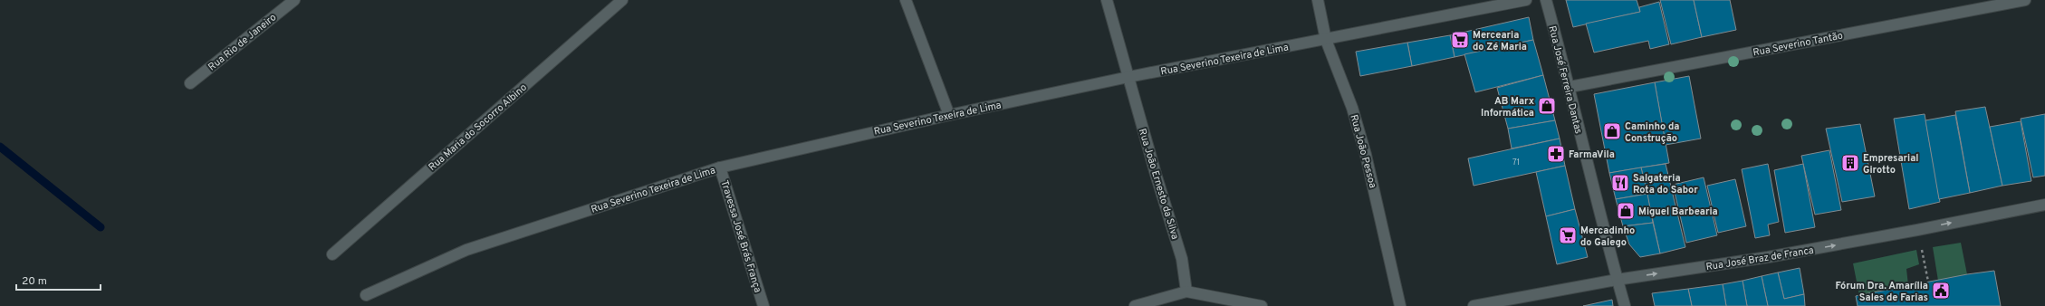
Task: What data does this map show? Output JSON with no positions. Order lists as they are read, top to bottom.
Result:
{
  "streets": {
    "street": [
      "Rua Rio de Janeiro",
      "Rua Severino Tantão",
      "Rua Severino Texeira de Lima",
      "Rua José Ferreira Dantas",
      "Rua Maria do Socorro Albino",
      "Rua João Pessoa",
      "Rua João Ernesto da Silva",
      "Travessa José Brás França",
      "Rua José Braz de Franca"
    ]
  },
  "crossings": [
    ["Rua Severino Tantão", "Rua José Ferreira Dantas"],
    ["Rua Severino Texeira de Lima", "Rua João Pessoa"],
    ["Rua Severino Texeira de Lima", "Rua João Ernesto da Silva"],
    ["Rua Severino Texeira de Lima", "Travessa José Brás França"],
    ["Rua José Ferreira Dantas", "Rua José Braz de Franca"]
  ],
  "one_way": ["Rua José Braz de Franca"],
  "places": {
    "supermarket": ["Mercearia do Zé Maria", "Mercadinho do Galego"],
    "shop": ["AB Marx Informática", "Caminho da Construção", "Miguel Barbearia"],
    "pharmacy": ["FarmaVila"],
    "building": ["Empresarial Girotto"],
    "restaurant": ["Salgateria Rota do Sabor"],
    "public building": ["Fórum Dra. Amarília Sales de Farias"]
  },
  "house_numbers": ["71"],
  "scale_bar": "20 m"
}
